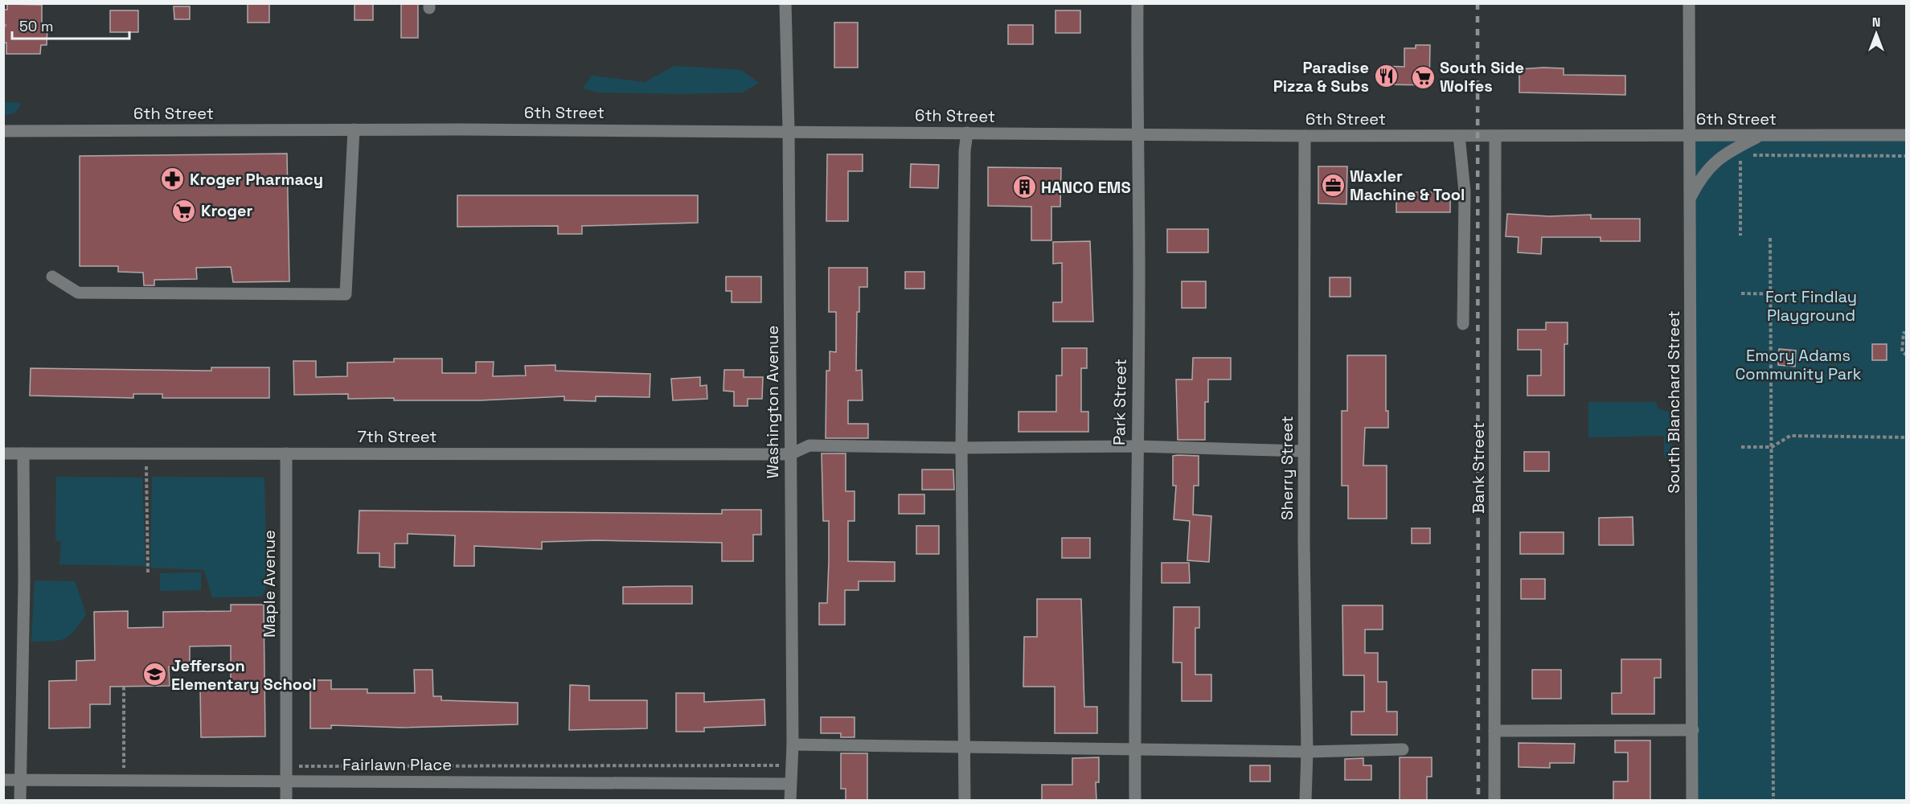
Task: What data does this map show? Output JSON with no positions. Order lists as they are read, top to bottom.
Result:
{
  "streets": {
    "street": [
      "6th Street",
      "Washington Avenue",
      "Park Street",
      "South Blanchard Street",
      "7th Street",
      "Sherry Street",
      "Bank Street",
      "Maple Avenue",
      "Fairlawn Place"
    ]
  },
  "crossings": [
    ["6th Street", "Washington Avenue"],
    ["6th Street", "Park Street"],
    ["6th Street", "South Blanchard Street"],
    ["6th Street", "Sherry Street"],
    ["6th Street", "Bank Street"],
    ["Washington Avenue", "7th Street"],
    ["Washington Avenue", "Fairlawn Place"],
    ["7th Street", "Maple Avenue"],
    ["Maple Avenue", "Fairlawn Place"]
  ],
  "parks": ["Fort Findlay Playground", "Emory Adams Community Park"],
  "places": {
    "restaurant": ["Paradise Pizza & Subs"],
    "supermarket": ["South Side Wolfes", "Kroger"],
    "pharmacy": ["Kroger Pharmacy"],
    "office": ["Waxler Machine & Tool"],
    "building": ["HANCO EMS"],
    "school or university": ["Jefferson Elementary School"]
  },
  "scale_bar": "50 m",
  "north": "top"
}
